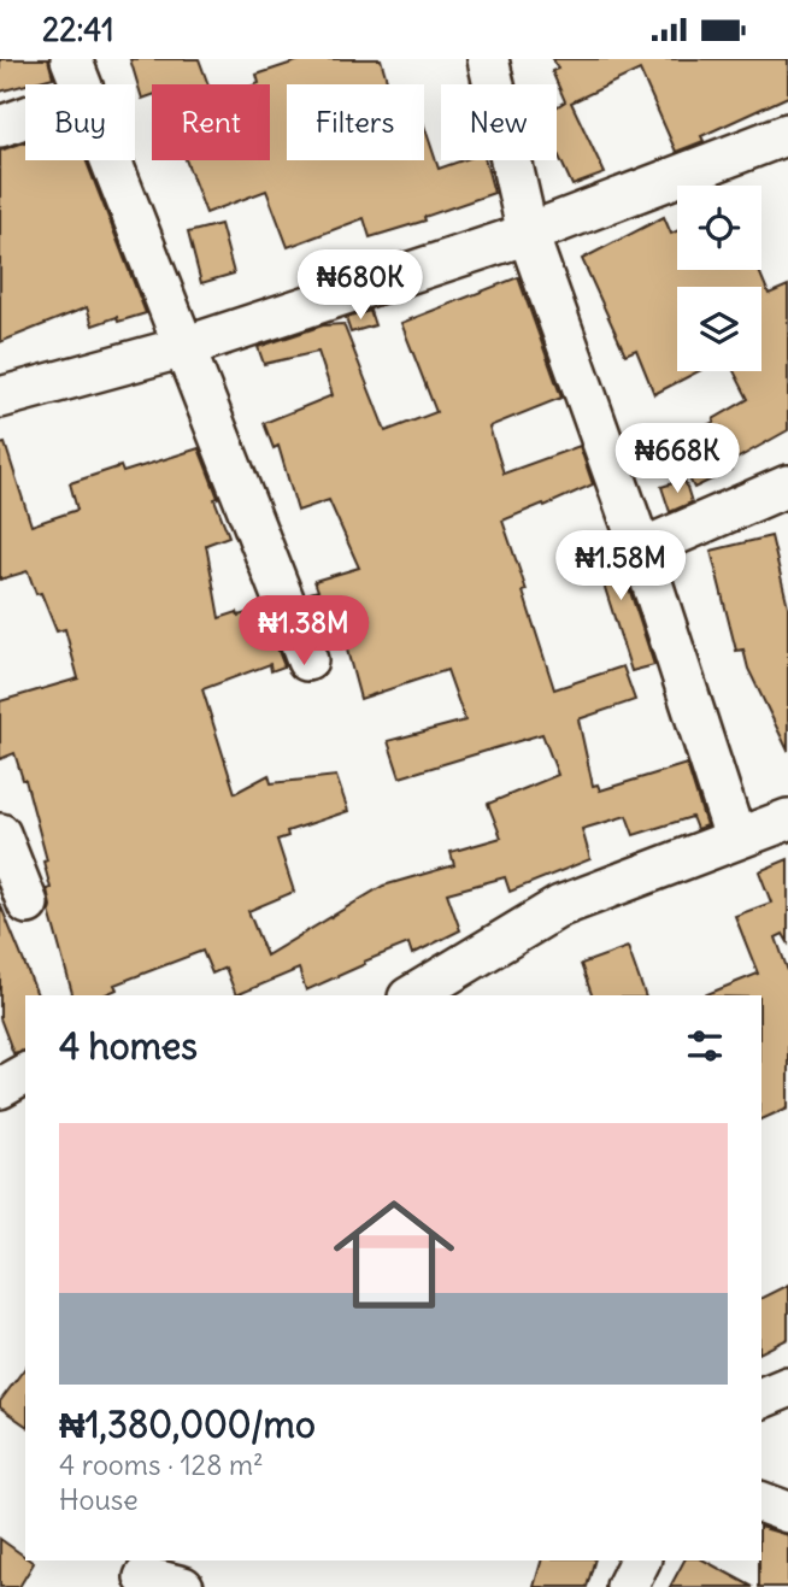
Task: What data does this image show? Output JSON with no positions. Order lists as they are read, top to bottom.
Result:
{
  "page": {
    "status": "22:41",
    "chip": [
      "Buy",
      "Rent",
      "Filters",
      "New"
    ],
    "price": [
      "₦680K",
      "₦668K",
      "₦1.58M",
      "₦1.38M"
    ],
    "heading": "4 homes",
    "list": [
      {
        "name": "₦1,380,000/mo",
        "note": "4 rooms · 128 m² · House"
      }
    ]
  }
}
